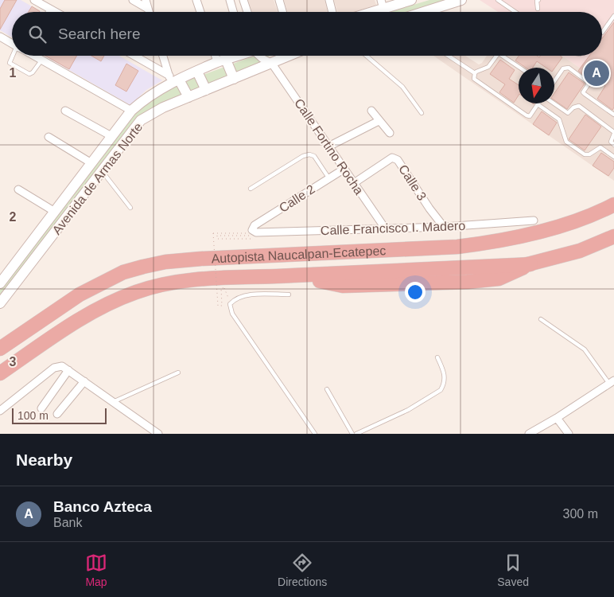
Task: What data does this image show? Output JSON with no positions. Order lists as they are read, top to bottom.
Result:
{
  "streets": {
    "highway": ["Autopista Naucalpan-Ecatepec"],
    "main road": ["Avenida de Armas Norte"],
    "street": [
      "Calle Fortino Rocha",
      "Calle 3",
      "Calle 2",
      "Calle Francisco I. Madero"
    ]
  },
  "crossings": [
    ["Calle Fortino Rocha", "Avenida de Armas Norte"],
    ["Calle Fortino Rocha", "Calle 3"],
    ["Calle Fortino Rocha", "Calle 2"],
    ["Calle Fortino Rocha", "Calle Francisco I. Madero"],
    ["Calle 3", "Calle Francisco I. Madero"],
    ["Calle 2", "Calle Francisco I. Madero"]
  ],
  "scale_bar": "100 m",
  "north": "bottom",
  "page": {
    "search": "Search here",
    "pins": "A",
    "scale": "100 m",
    "heading": "Nearby",
    "list": [
      {
        "mark": "A",
        "name": "Banco Azteca",
        "note": "Bank",
        "value": "300 m"
      }
    ],
    "nav": ["Map", "Directions", "Saved"]
  },
  "grid": {
    "rows": ["1", "2", "3"]
  }
}
